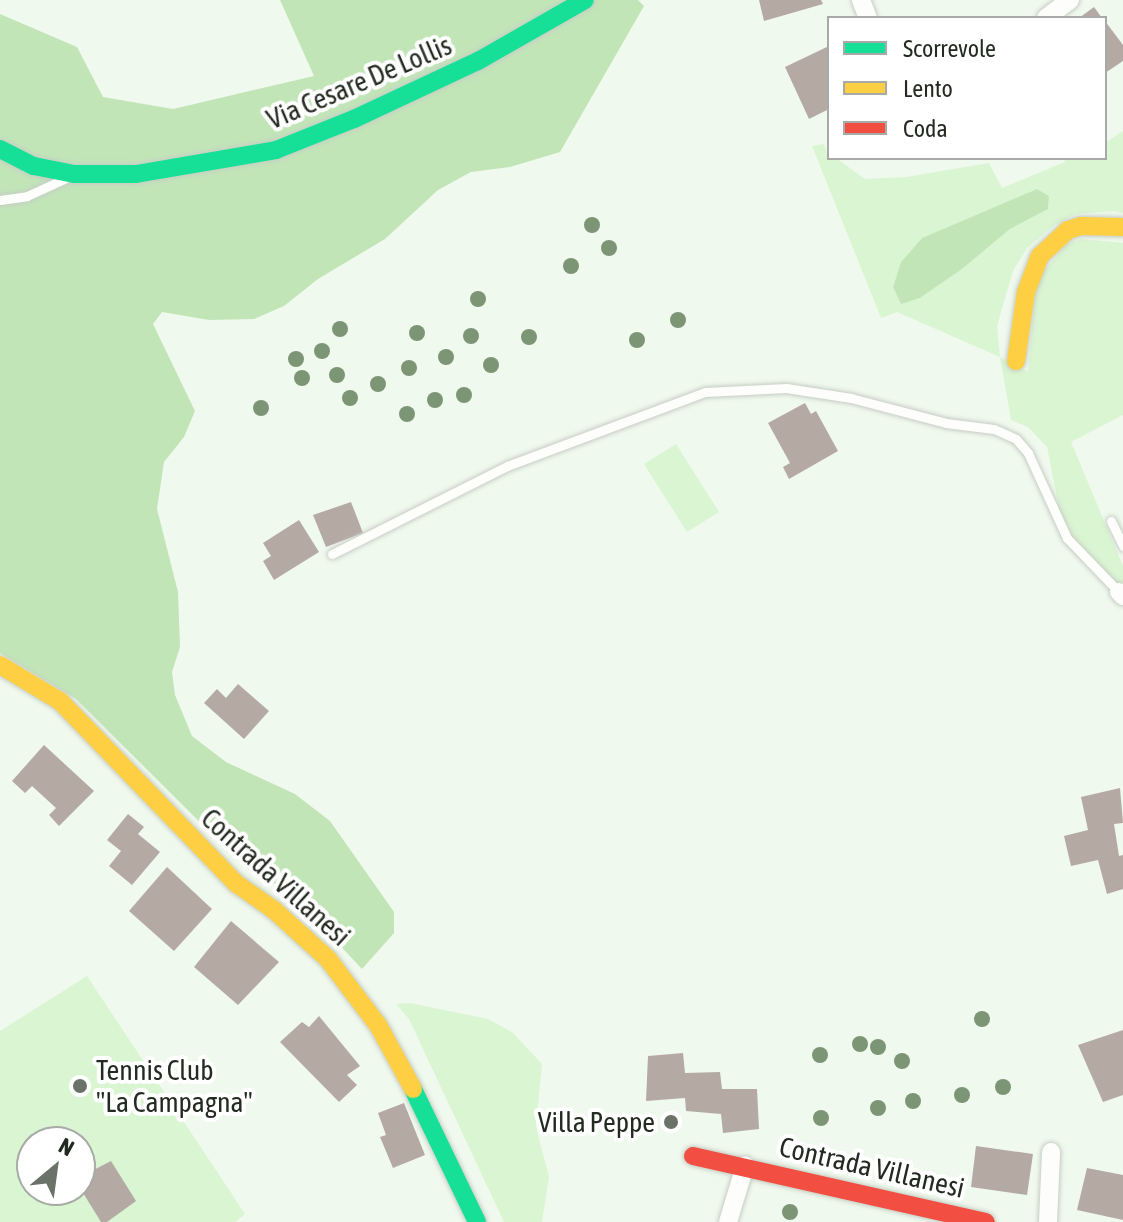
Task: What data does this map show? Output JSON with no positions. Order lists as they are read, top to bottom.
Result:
{
  "streets": {
    "street": ["Via Cesare De Lollis", "Contrada Villanesi"]
  },
  "places": ["Tennis Club \"La Campagna\"", "Villa Peppe"],
  "legend": ["Scorrevole", "Lento", "Coda"],
  "north": "top right"
}
